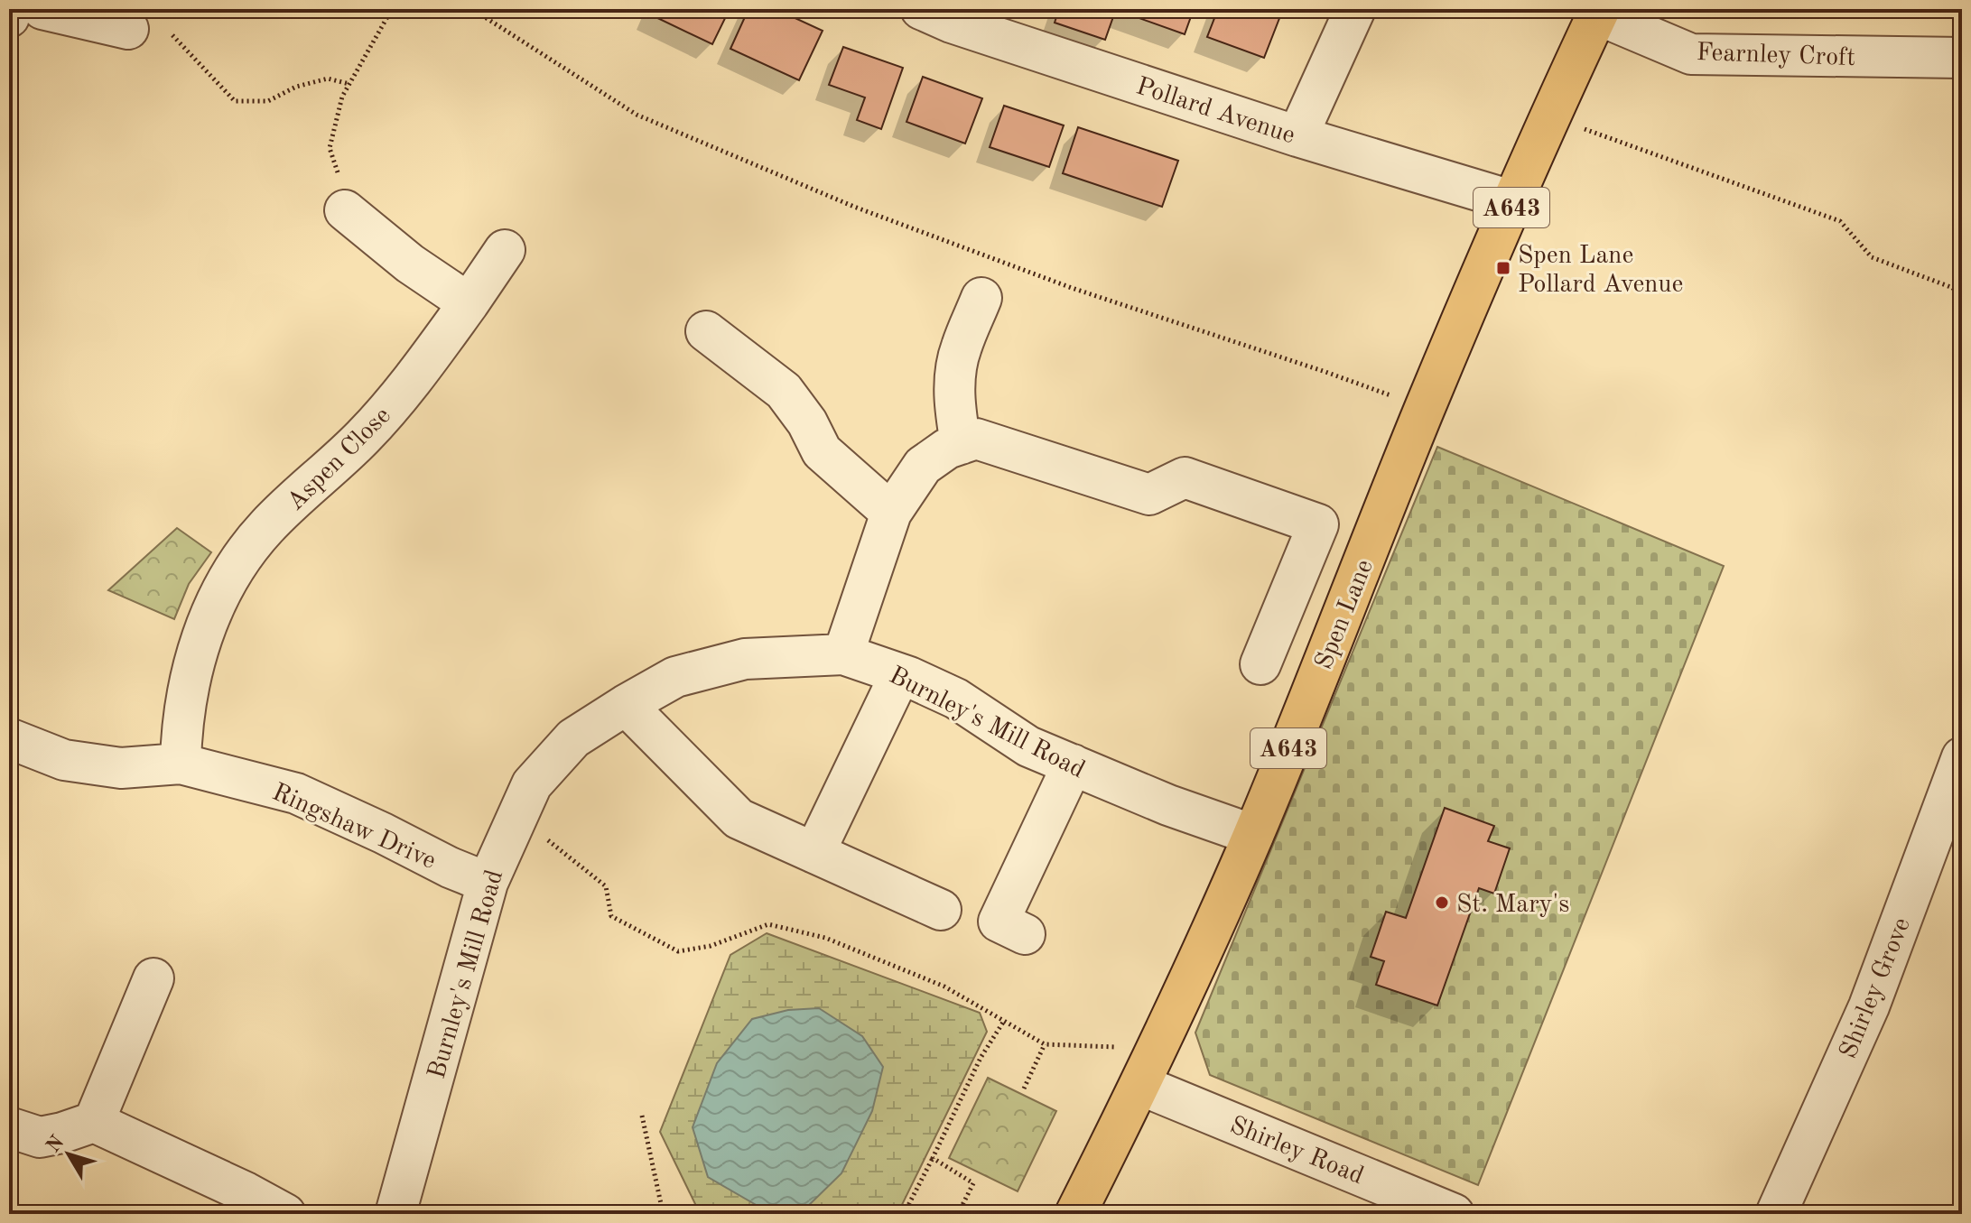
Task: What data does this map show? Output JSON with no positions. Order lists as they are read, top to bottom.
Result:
{
  "streets": {
    "main road": ["A643", "Spen Lane"],
    "street": [
      "Fearnley Croft",
      "Pollard Avenue",
      "Aspen Close",
      "Burnley's Mill Road",
      "Ringshaw Drive",
      "Shirley Grove",
      "Shirley Road"
    ]
  },
  "crossings": [
    ["Fearnley Croft", "Spen Lane"],
    ["Pollard Avenue", "Spen Lane"],
    ["Aspen Close", "Ringshaw Drive"],
    ["Spen Lane", "Burnley's Mill Road"],
    ["Spen Lane", "Shirley Road"],
    ["Burnley's Mill Road", "Ringshaw Drive"]
  ],
  "places": {
    "transit": ["Spen Lane Pollard Avenue"],
    "other": ["St. Mary's"]
  },
  "north": "top left"
}
